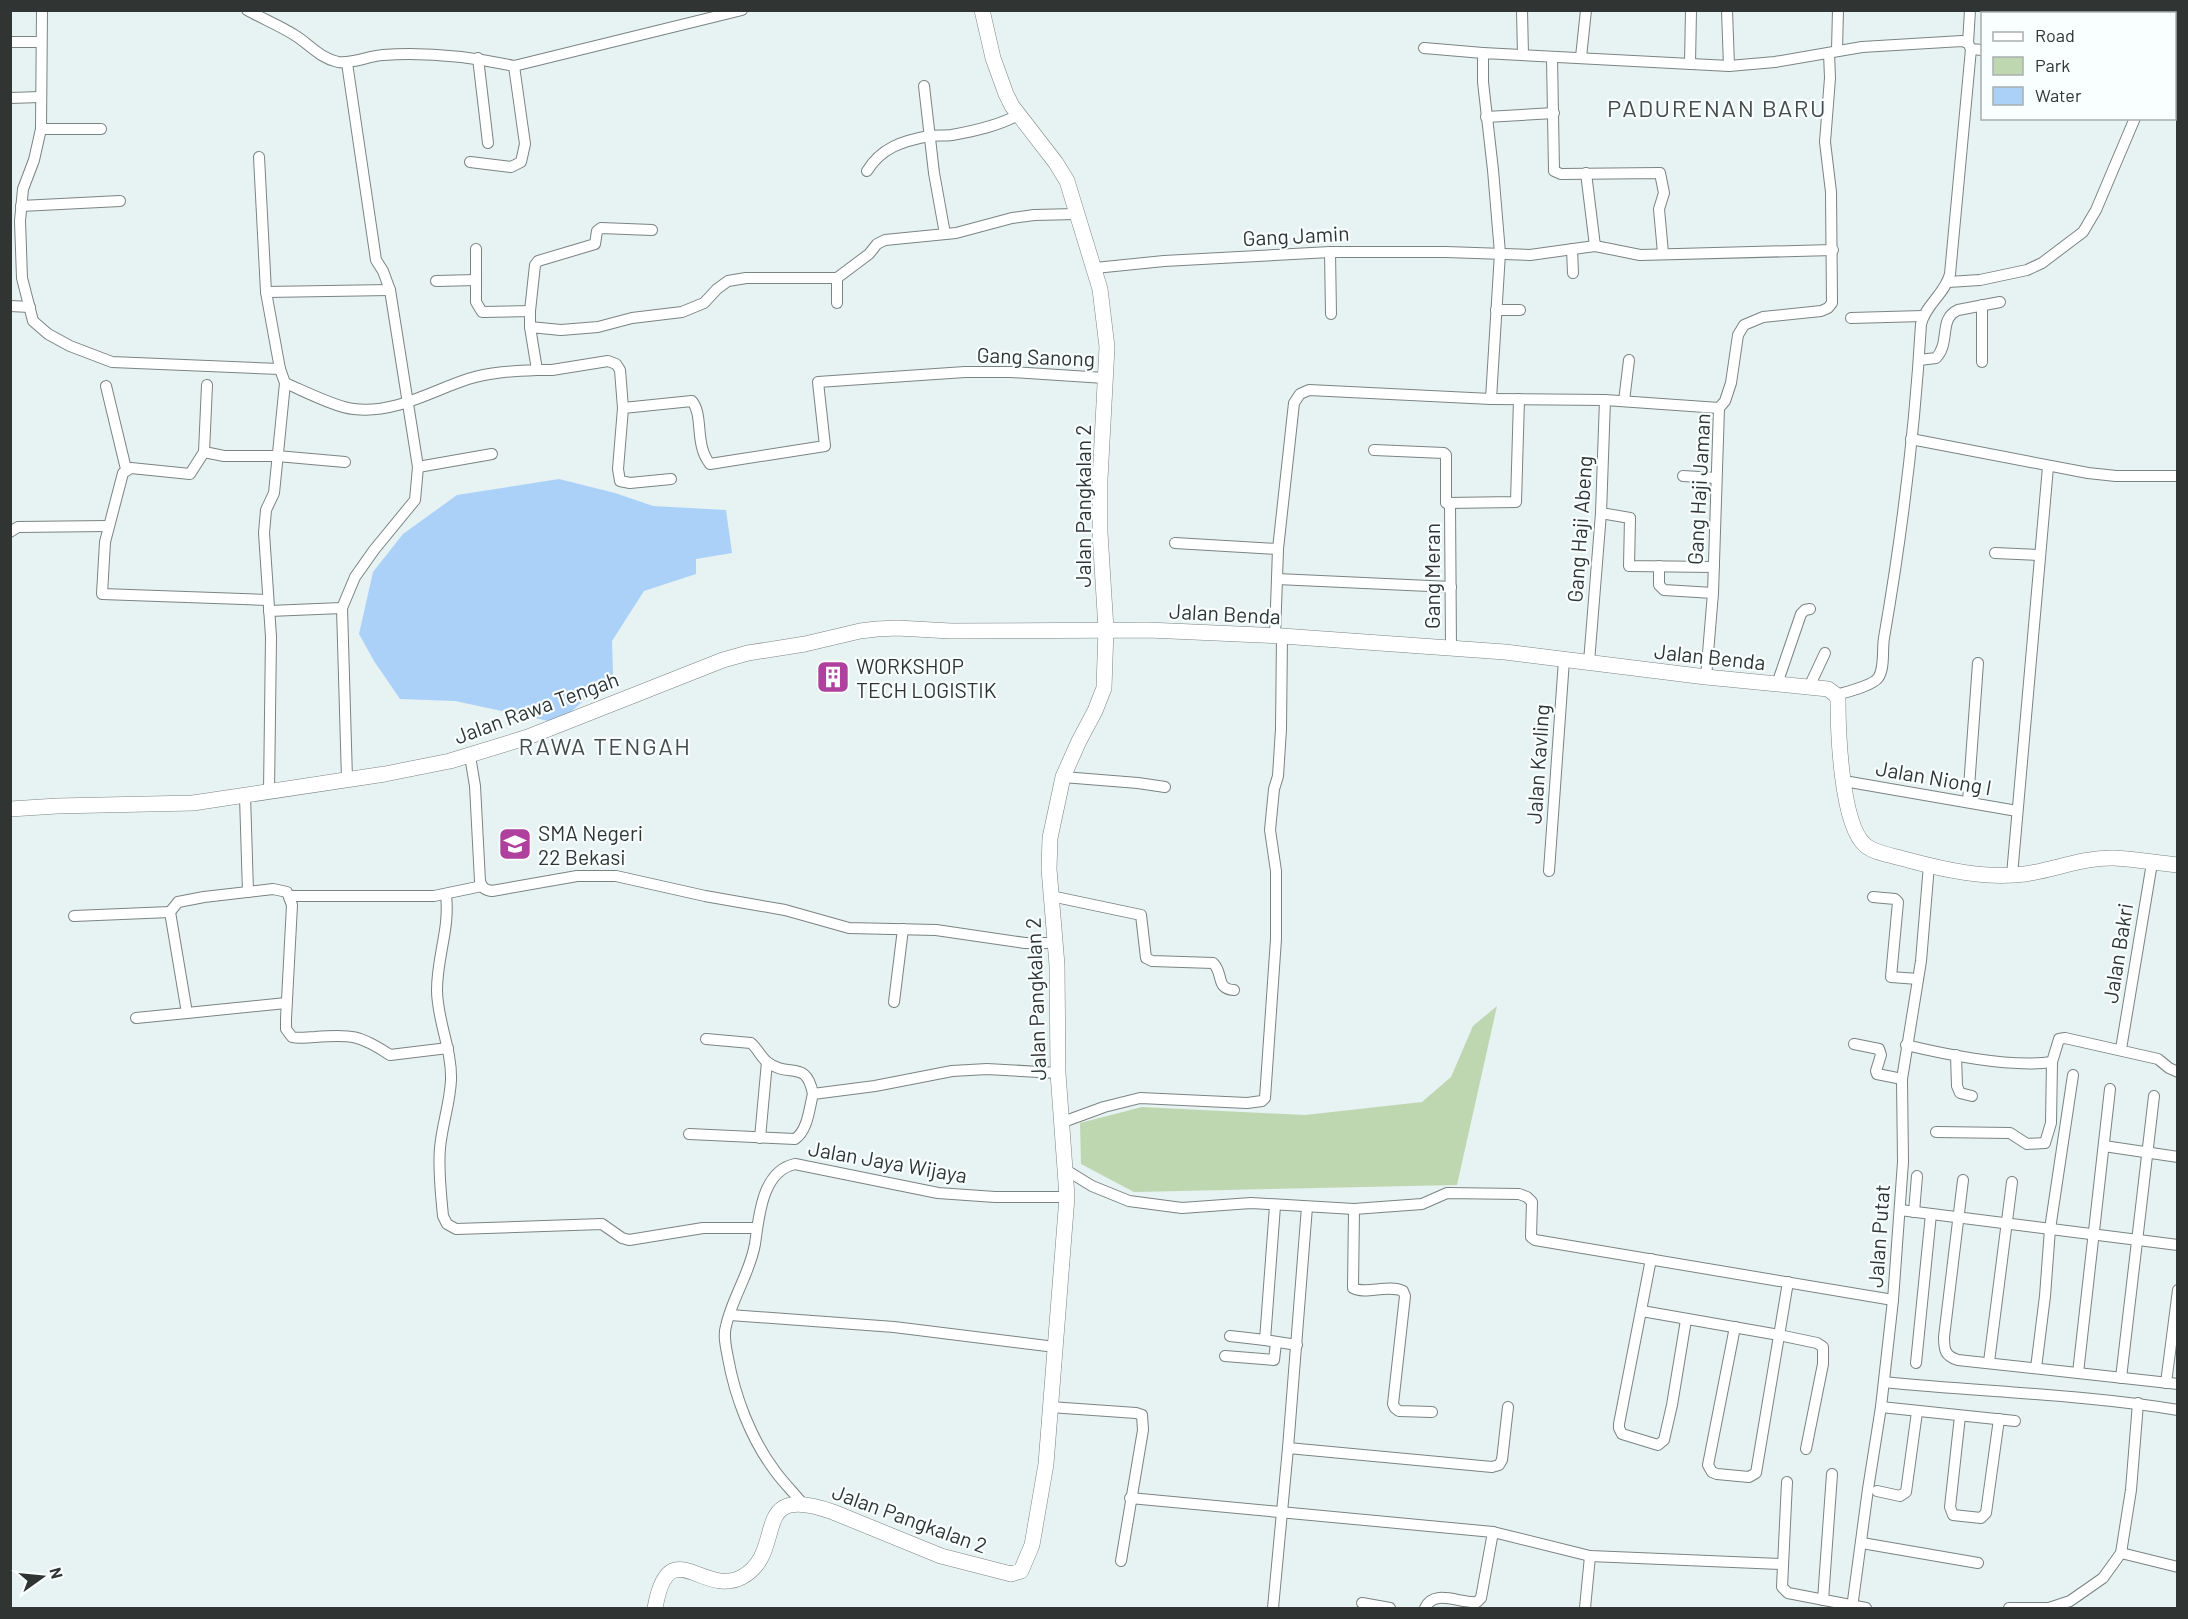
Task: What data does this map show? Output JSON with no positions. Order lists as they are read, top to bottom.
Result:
{
  "streets": {
    "street": [
      "Gang Jamin",
      "Gang Sanong",
      "Gang Haji Jaman",
      "Jalan Pangkalan 2",
      "Gang Haji Abeng",
      "Gang Meran",
      "Jalan Benda",
      "Jalan Rawa Tengah",
      "Jalan Kavling",
      "Jalan Niong I",
      "Jalan Bakri",
      "Jalan Jaya Wijaya",
      "Jalan Putat"
    ]
  },
  "crossings": [
    ["Gang Jamin", "Gang Haji Jaman"],
    ["Gang Jamin", "Jalan Pangkalan 2"],
    ["Gang Sanong", "Jalan Pangkalan 2"],
    ["Gang Haji Jaman", "Jalan Benda"],
    ["Jalan Pangkalan 2", "Jalan Benda"],
    ["Jalan Pangkalan 2", "Jalan Rawa Tengah"],
    ["Jalan Pangkalan 2", "Jalan Jaya Wijaya"],
    ["Gang Haji Abeng", "Jalan Benda"],
    ["Gang Meran", "Jalan Benda"],
    ["Jalan Benda", "Jalan Rawa Tengah"],
    ["Jalan Benda", "Jalan Kavling"]
  ],
  "districts": ["PADURENAN BARU", "RAWA TENGAH"],
  "places": {
    "building": ["WORKSHOP TECH LOGISTIK"],
    "school or university": ["SMA Negeri 22 Bekasi"]
  },
  "legend": ["Road", "Park", "Water"],
  "north": "right"
}
